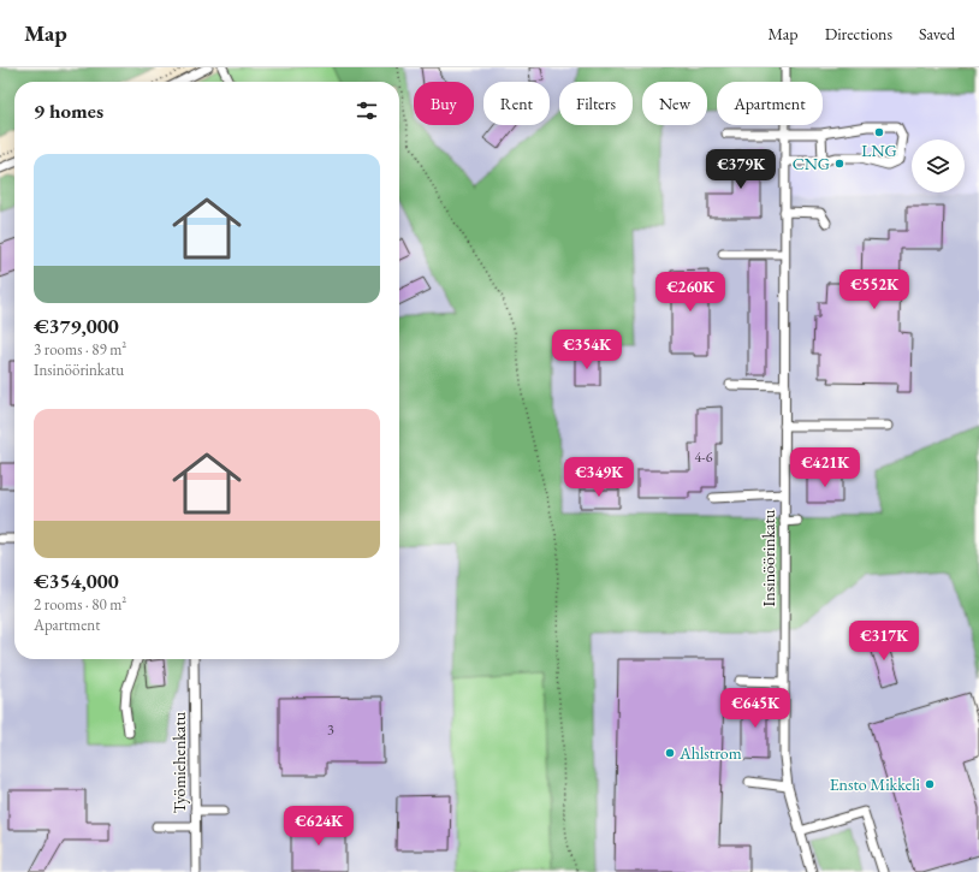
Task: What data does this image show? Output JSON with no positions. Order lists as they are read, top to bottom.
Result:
{
  "streets": {
    "street": ["Insinöörinkatu", "Työmiehenkatu"]
  },
  "places": [
    "LNG",
    "CNG",
    "Ahlstrom",
    "Ensto Mikkeli"
  ],
  "house_numbers": ["4-6", "3"],
  "page": {
    "header": "Map",
    "nav": ["Map", "Directions", "Saved"],
    "chip": [
      "Buy",
      "Rent",
      "Filters",
      "New",
      "Apartment"
    ],
    "heading": "9 homes",
    "list": [
      {
        "name": "€379,000",
        "note": "3 rooms · 89 m² · Insinöörinkatu"
      },
      {
        "name": "€354,000",
        "note": "2 rooms · 80 m² · Apartment"
      }
    ],
    "price": [
      "€379K",
      "€552K",
      "€260K",
      "€354K",
      "€421K",
      "€349K",
      "€317K",
      "€645K",
      "€624K"
    ]
  }
}
